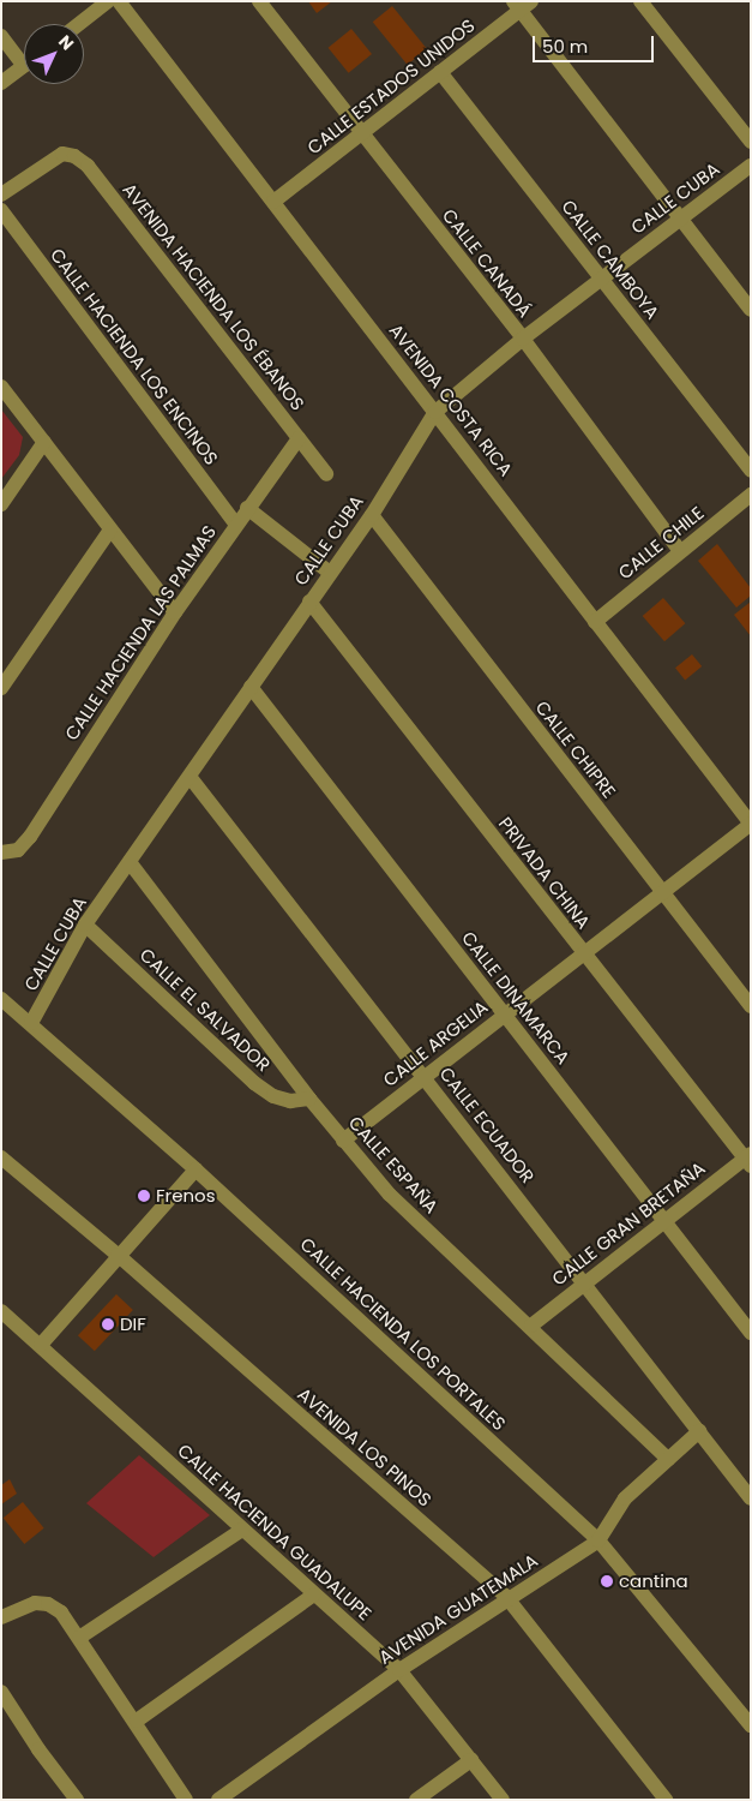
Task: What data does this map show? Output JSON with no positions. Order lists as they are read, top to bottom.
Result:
{
  "streets": {
    "street": [
      "CALLE ESTADOS UNIDOS",
      "CALLE CUBA",
      "CALLE CAMBOYA",
      "CALLE CANADÁ",
      "AVENIDA HACIENDA LOS ÉBANOS",
      "CALLE HACIENDA LOS ENCINOS",
      "AVENIDA COSTA RICA",
      "CALLE CHILE",
      "CALLE HACIENDA LAS PALMAS",
      "CALLE CHIPRE",
      "PRIVADA CHINA",
      "CALLE DINAMARCA",
      "CALLE EL SALVADOR",
      "CALLE ARGELIA",
      "CALLE ECUADOR",
      "CALLE ESPAÑA",
      "CALLE GRAN BRETAÑA",
      "CALLE HACIENDA LOS PORTALES",
      "AVENIDA LOS PINOS",
      "CALLE HACIENDA GUADALUPE",
      "AVENIDA GUATEMALA"
    ]
  },
  "crossings": [
    ["CALLE ESTADOS UNIDOS", "CALLE CAMBOYA"],
    ["CALLE ESTADOS UNIDOS", "CALLE CANADÁ"],
    ["CALLE ESTADOS UNIDOS", "AVENIDA COSTA RICA"],
    ["CALLE CUBA", "CALLE CAMBOYA"],
    ["CALLE CUBA", "CALLE CANADÁ"],
    ["CALLE CUBA", "AVENIDA COSTA RICA"],
    ["CALLE CUBA", "CALLE CHIPRE"],
    ["CALLE CUBA", "PRIVADA CHINA"],
    ["CALLE CUBA", "CALLE DINAMARCA"],
    ["CALLE CUBA", "CALLE EL SALVADOR"],
    ["CALLE CUBA", "CALLE ECUADOR"],
    ["CALLE CUBA", "CALLE ESPAÑA"],
    ["CALLE CUBA", "CALLE HACIENDA LOS PORTALES"],
    ["CALLE CANADÁ", "CALLE CHILE"],
    ["AVENIDA HACIENDA LOS ÉBANOS", "CALLE HACIENDA LAS PALMAS"],
    ["CALLE HACIENDA LOS ENCINOS", "CALLE HACIENDA LAS PALMAS"],
    ["AVENIDA COSTA RICA", "CALLE CHILE"],
    ["AVENIDA COSTA RICA", "CALLE ARGELIA"],
    ["CALLE CHIPRE", "CALLE ARGELIA"],
    ["PRIVADA CHINA", "CALLE ARGELIA"],
    ["PRIVADA CHINA", "CALLE GRAN BRETAÑA"],
    ["CALLE DINAMARCA", "CALLE ARGELIA"],
    ["CALLE DINAMARCA", "CALLE GRAN BRETAÑA"],
    ["CALLE EL SALVADOR", "CALLE ESPAÑA"],
    ["CALLE ARGELIA", "CALLE ECUADOR"],
    ["CALLE ARGELIA", "CALLE ESPAÑA"],
    ["CALLE ECUADOR", "CALLE GRAN BRETAÑA"],
    ["CALLE ECUADOR", "AVENIDA GUATEMALA"],
    ["CALLE ESPAÑA", "CALLE GRAN BRETAÑA"],
    ["CALLE ESPAÑA", "AVENIDA GUATEMALA"],
    ["CALLE HACIENDA LOS PORTALES", "AVENIDA GUATEMALA"],
    ["AVENIDA LOS PINOS", "AVENIDA GUATEMALA"],
    ["CALLE HACIENDA GUADALUPE", "AVENIDA GUATEMALA"]
  ],
  "places": ["Frenos", "DIF", "cantina"],
  "scale_bar": "50 m",
  "north": "top right"
}
